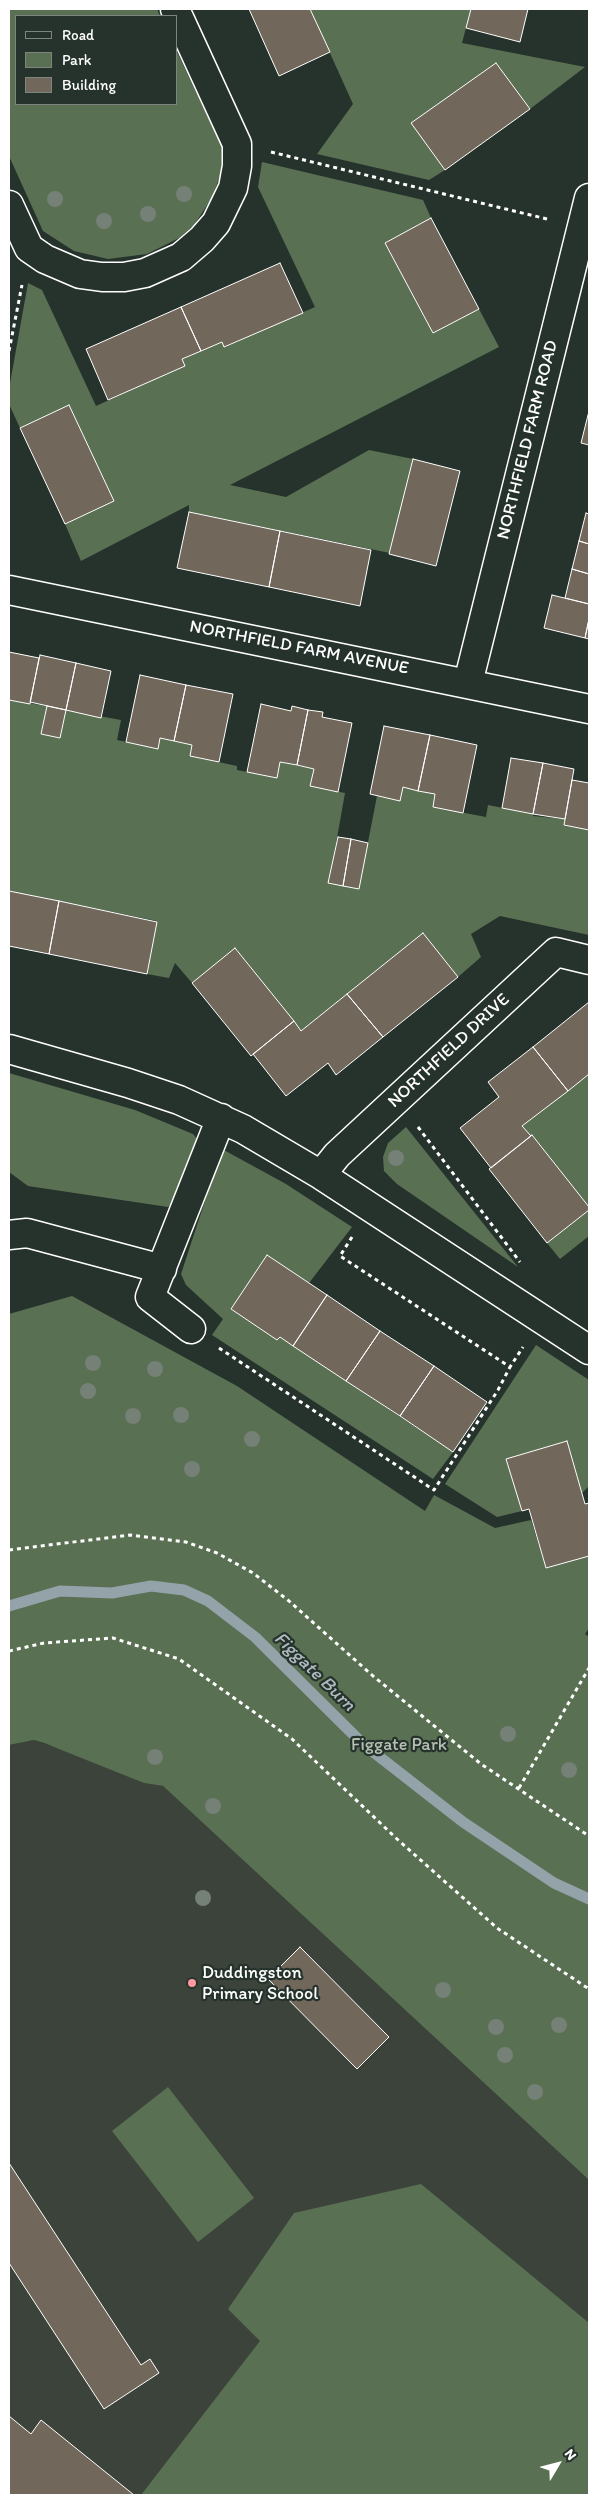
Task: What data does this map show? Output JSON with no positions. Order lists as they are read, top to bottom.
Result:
{
  "streets": {
    "street": ["NORTHFIELD FARM ROAD", "NORTHFIELD FARM AVENUE", "NORTHFIELD DRIVE"]
  },
  "crossings": [
    ["NORTHFIELD FARM ROAD", "NORTHFIELD FARM AVENUE"]
  ],
  "water": ["Figgate Burn"],
  "parks": ["Figgate Park"],
  "places": ["Duddingston Primary School"],
  "legend": ["Road", "Park", "Building"],
  "north": "top right"
}
